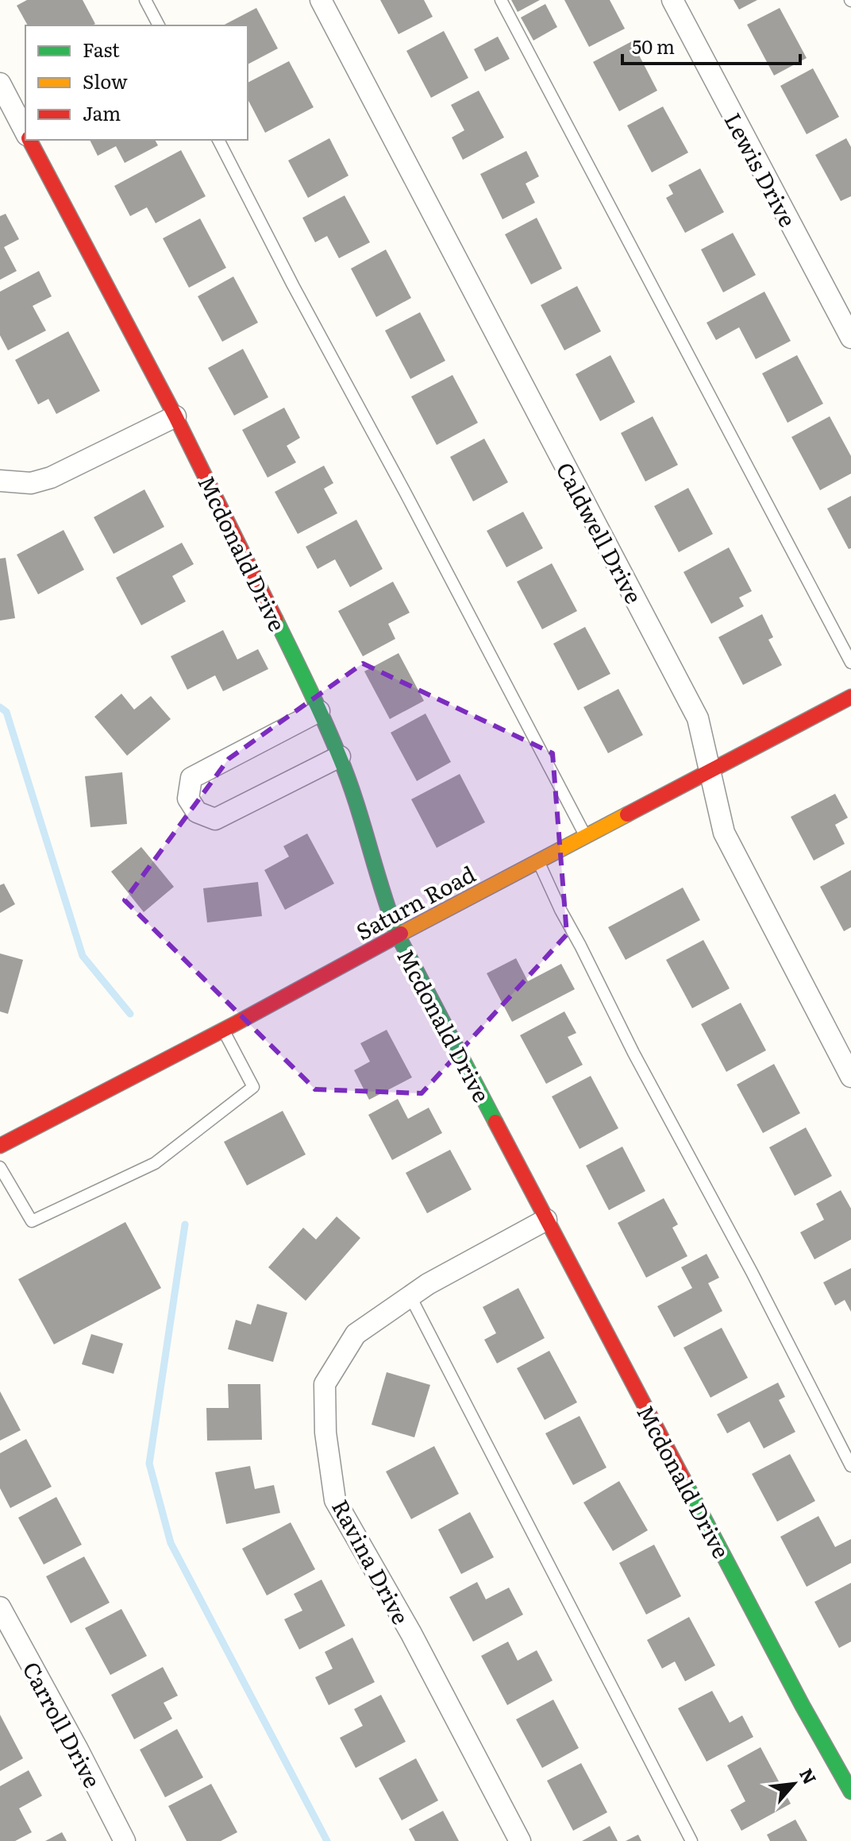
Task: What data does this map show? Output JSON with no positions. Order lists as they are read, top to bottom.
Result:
{
  "streets": {
    "street": [
      "Lewis Drive",
      "Caldwell Drive",
      "Mcdonald Drive",
      "Saturn Road",
      "Ravina Drive",
      "Carroll Drive"
    ]
  },
  "crossings": [
    ["Caldwell Drive", "Saturn Road"],
    ["Mcdonald Drive", "Saturn Road"],
    ["Mcdonald Drive", "Ravina Drive"]
  ],
  "legend": ["Fast", "Slow", "Jam"],
  "scale_bar": "50 m",
  "north": "top right"
}
